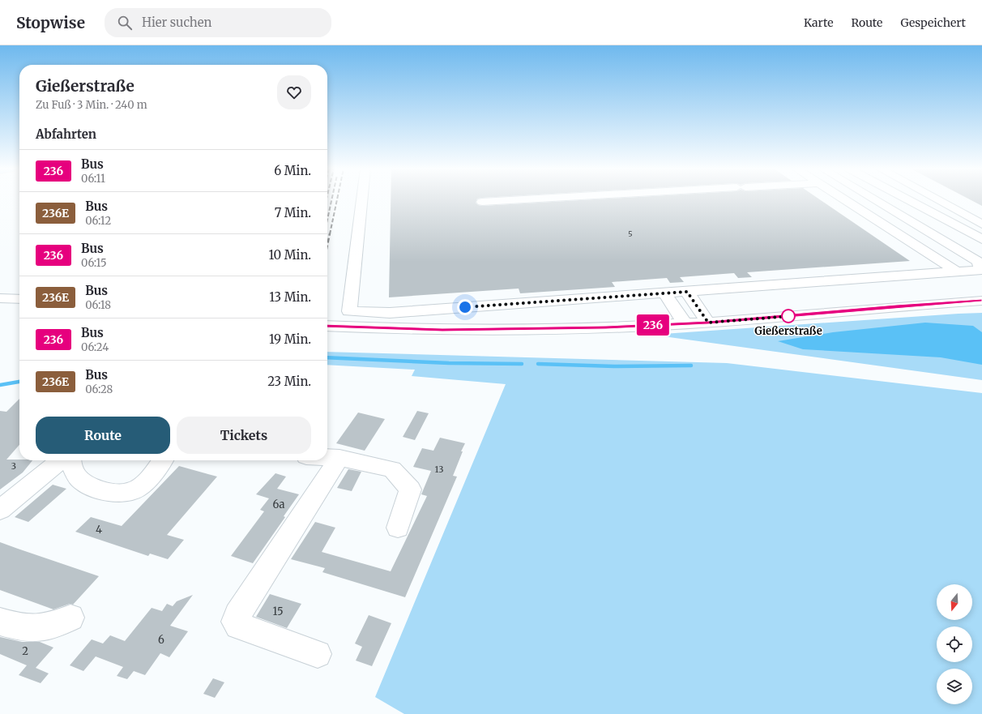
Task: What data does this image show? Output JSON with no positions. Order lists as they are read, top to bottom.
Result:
{
  "places": ["Gießerstraße"],
  "lines": ["bus line 236"],
  "house_numbers": [
    "5",
    "3",
    "13",
    "6a",
    "4",
    "15",
    "6",
    "2"
  ],
  "north": "bottom",
  "page": {
    "header": "Stopwise",
    "search": "Hier suchen",
    "nav": ["Karte", "Route", "Gespeichert"],
    "on_map": "236",
    "heading": [
      ["Gießerstraße", "Zu Fuß · 3 Min. · 240 m"],
      "Abfahrten"
    ],
    "list": [
      {
        "mark": "236",
        "name": "Bus",
        "note": "06:11",
        "value": "6 Min."
      },
      {
        "mark": "236E",
        "name": "Bus",
        "note": "06:12",
        "value": "7 Min."
      },
      {
        "mark": "236",
        "name": "Bus",
        "note": "06:15",
        "value": "10 Min."
      },
      {
        "mark": "236E",
        "name": "Bus",
        "note": "06:18",
        "value": "13 Min."
      },
      {
        "mark": "236",
        "name": "Bus",
        "note": "06:24",
        "value": "19 Min."
      },
      {
        "mark": "236E",
        "name": "Bus",
        "note": "06:28",
        "value": "23 Min."
      }
    ],
    "buttons": ["Route", "Tickets"]
  }
}
